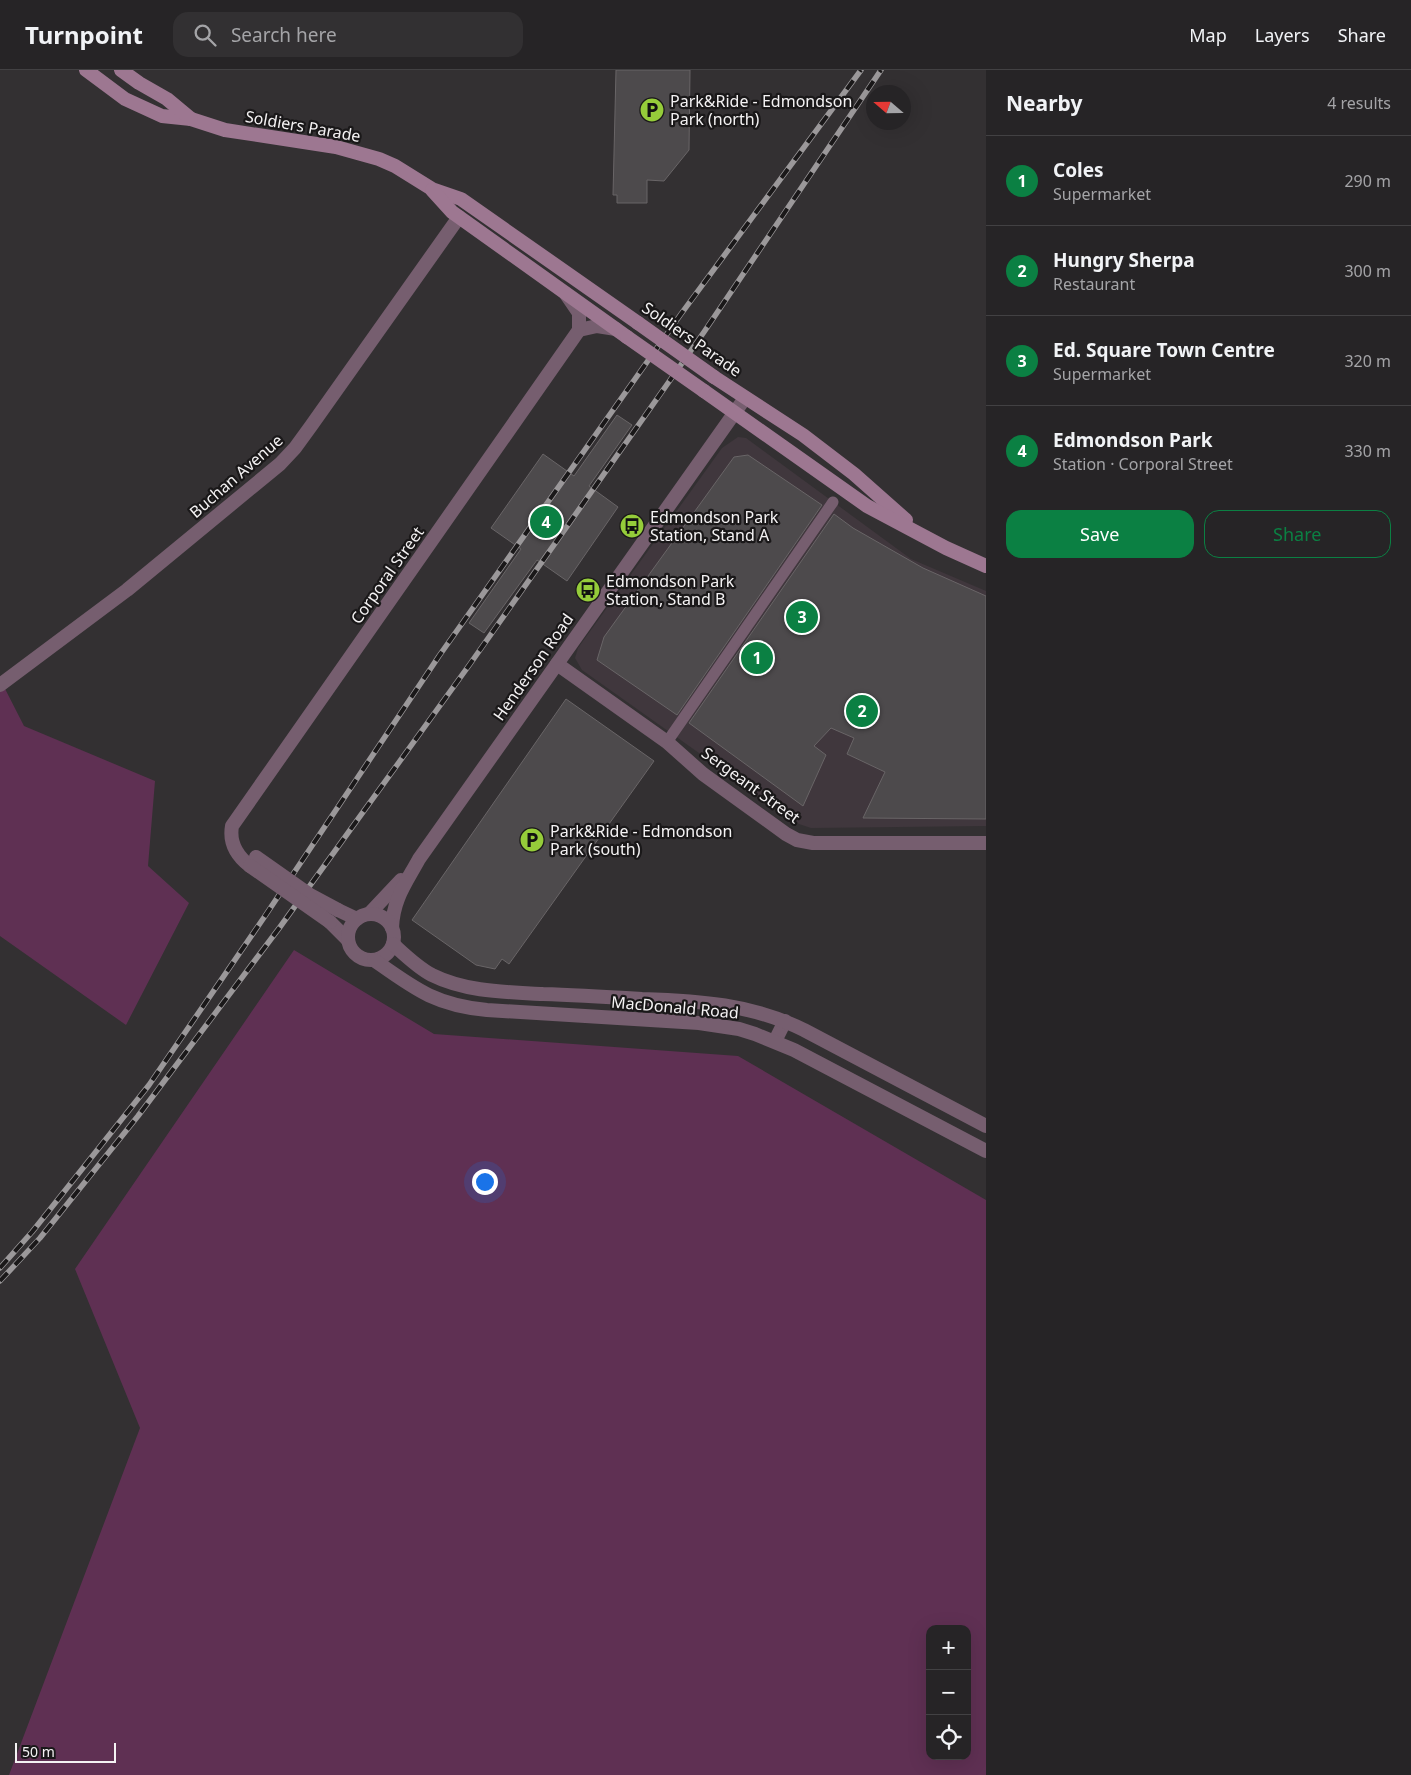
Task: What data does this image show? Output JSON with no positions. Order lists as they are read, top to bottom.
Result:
{
  "streets": {
    "main road": ["Soldiers Parade"],
    "street": [
      "Buchan Avenue",
      "Corporal Street",
      "Henderson Road",
      "Sergeant Street",
      "MacDonald Road"
    ]
  },
  "crossings": [
    ["Soldiers Parade", "Buchan Avenue"],
    ["Soldiers Parade", "Henderson Road"],
    ["Henderson Road", "Sergeant Street"],
    ["Henderson Road", "MacDonald Road"]
  ],
  "places": {
    "parking": ["Park&Ride - Edmondson Park (north)", "Park&Ride - Edmondson Park (south)"],
    "bus stop": ["Edmondson Park Station, Stand A", "Edmondson Park Station, Stand B"]
  },
  "scale_bar": "50 m",
  "north": "left",
  "page": {
    "header": "Turnpoint",
    "search": "Search here",
    "nav": ["Map", "Layers", "Share"],
    "heading": ["Nearby", "4 results"],
    "list": [
      {
        "mark": "1",
        "name": "Coles",
        "note": "Supermarket",
        "value": "290 m"
      },
      {
        "mark": "2",
        "name": "Hungry Sherpa",
        "note": "Restaurant",
        "value": "300 m"
      },
      {
        "mark": "3",
        "name": "Ed. Square Town Centre",
        "note": "Supermarket",
        "value": "320 m"
      },
      {
        "mark": "4",
        "name": "Edmondson Park",
        "note": "Station · Corporal Street",
        "value": "330 m"
      }
    ],
    "buttons": ["Save", "Share"],
    "pins": [
      "4",
      "3",
      "1",
      "2"
    ],
    "map_buttons": ["+", "−"],
    "scale": "50 m"
  }
}
